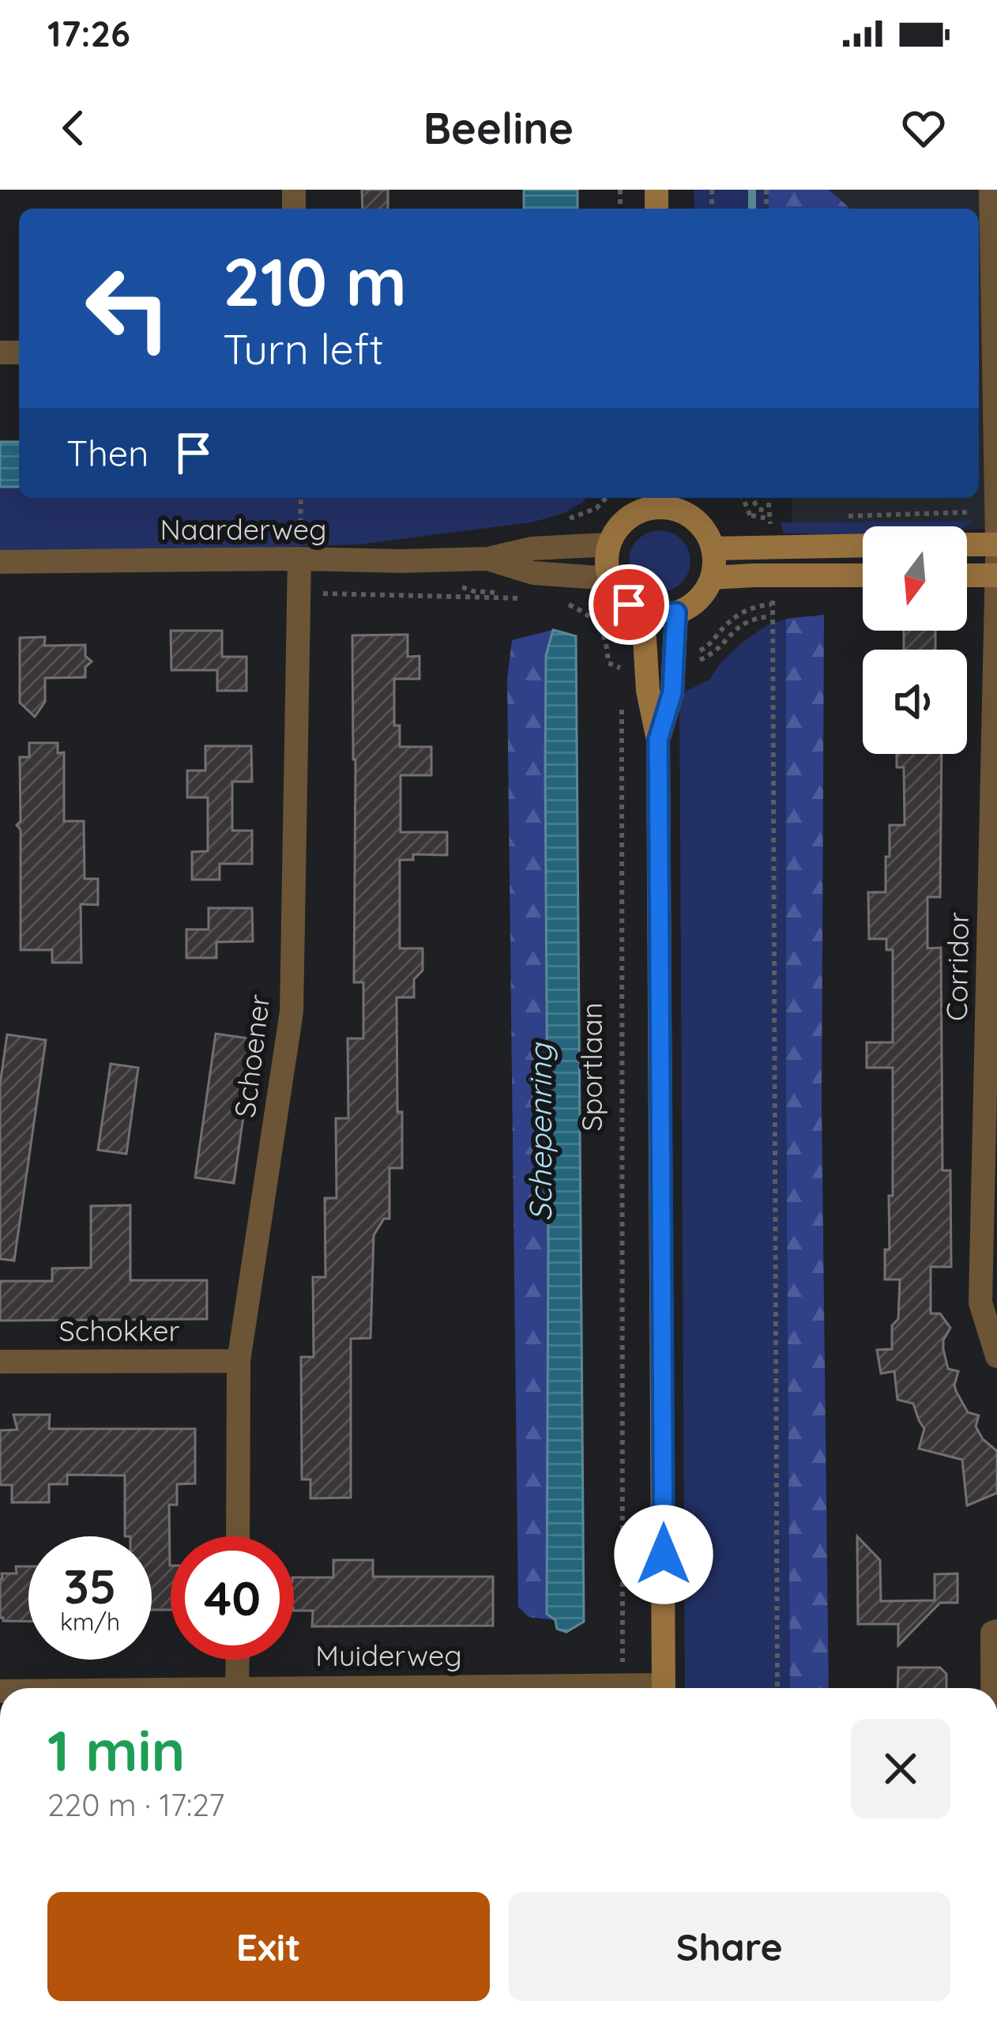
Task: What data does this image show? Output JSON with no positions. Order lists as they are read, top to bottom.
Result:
{
  "streets": {
    "street": [
      "Naarderweg",
      "Corridor",
      "Schoener",
      "Schokker",
      "Muiderweg"
    ],
    "path": ["Sportlaan"]
  },
  "crossings": [
    ["Naarderweg", "Schoener"],
    ["Schoener", "Schokker"],
    ["Sportlaan", "Muiderweg"]
  ],
  "water": ["Schepenring"],
  "north": "bottom",
  "page": {
    "status": "17:26",
    "header": "Beeline",
    "turn": ["210 m", "Turn left"],
    "then": "Then",
    "speed": "35 km/h",
    "limit": "40",
    "heading": ["1 min", "220 m · 17:27"],
    "buttons": ["Exit", "Share"]
  }
}
